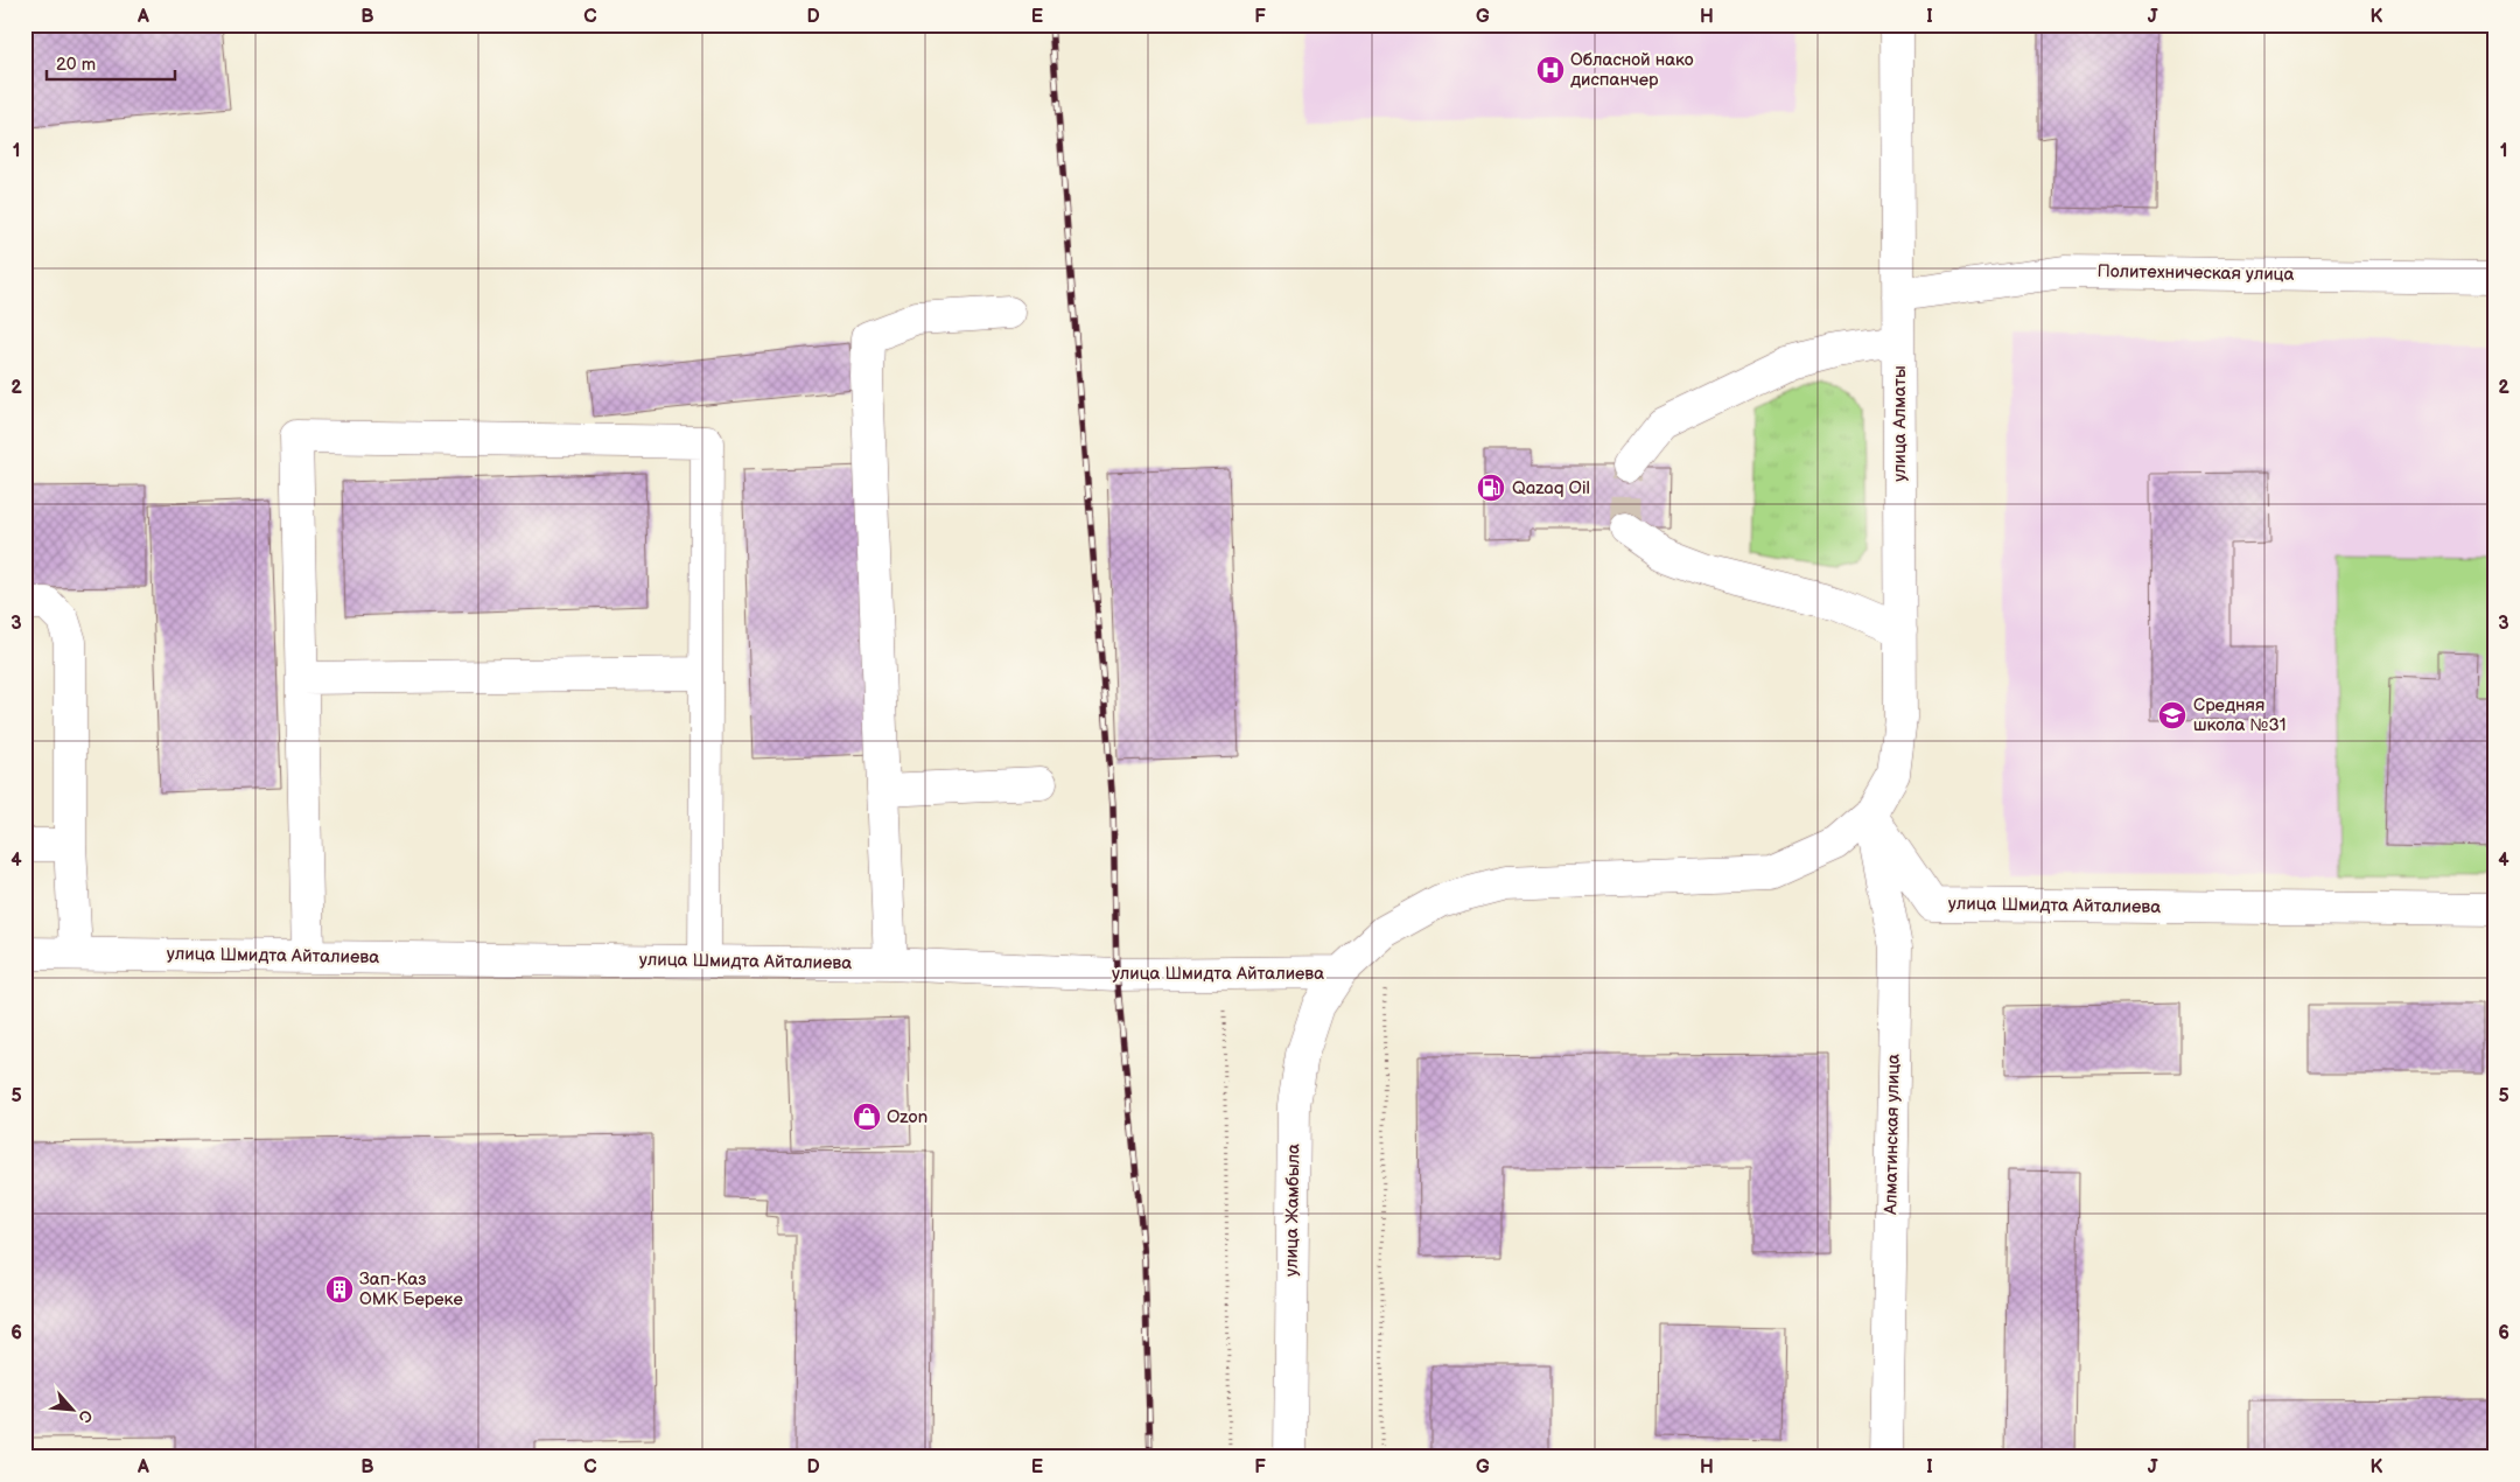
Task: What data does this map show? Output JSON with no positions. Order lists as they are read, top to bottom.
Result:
{
  "streets": {
    "street": [
      "Политехническая улица",
      "улица Алматы",
      "улица Шмидта Айталиева",
      "Алматинская улица",
      "улица Жамбыла"
    ]
  },
  "crossings": [
    ["Политехническая улица", "улица Алматы"],
    ["улица Алматы", "улица Шмидта Айталиева"],
    ["улица Алматы", "Алматинская улица"],
    ["улица Шмидта Айталиева", "Алматинская улица"],
    ["улица Шмидта Айталиева", "улица Жамбыла"]
  ],
  "places": {
    "hospital": ["Обласной нако диспанчер"],
    "fuel station": ["Qazaq Oil"],
    "school or university": ["Средняя школа №31"],
    "shop": ["Ozon"],
    "building": ["Зап-Каз ОМК Береке"]
  },
  "scale_bar": "20 m",
  "north": "bottom right",
  "grid": {
    "columns": [
      "A",
      "B",
      "C",
      "D",
      "E",
      "F",
      "G",
      "H",
      "I",
      "J",
      "K"
    ],
    "rows": [
      "1",
      "2",
      "3",
      "4",
      "5",
      "6"
    ]
  }
}
